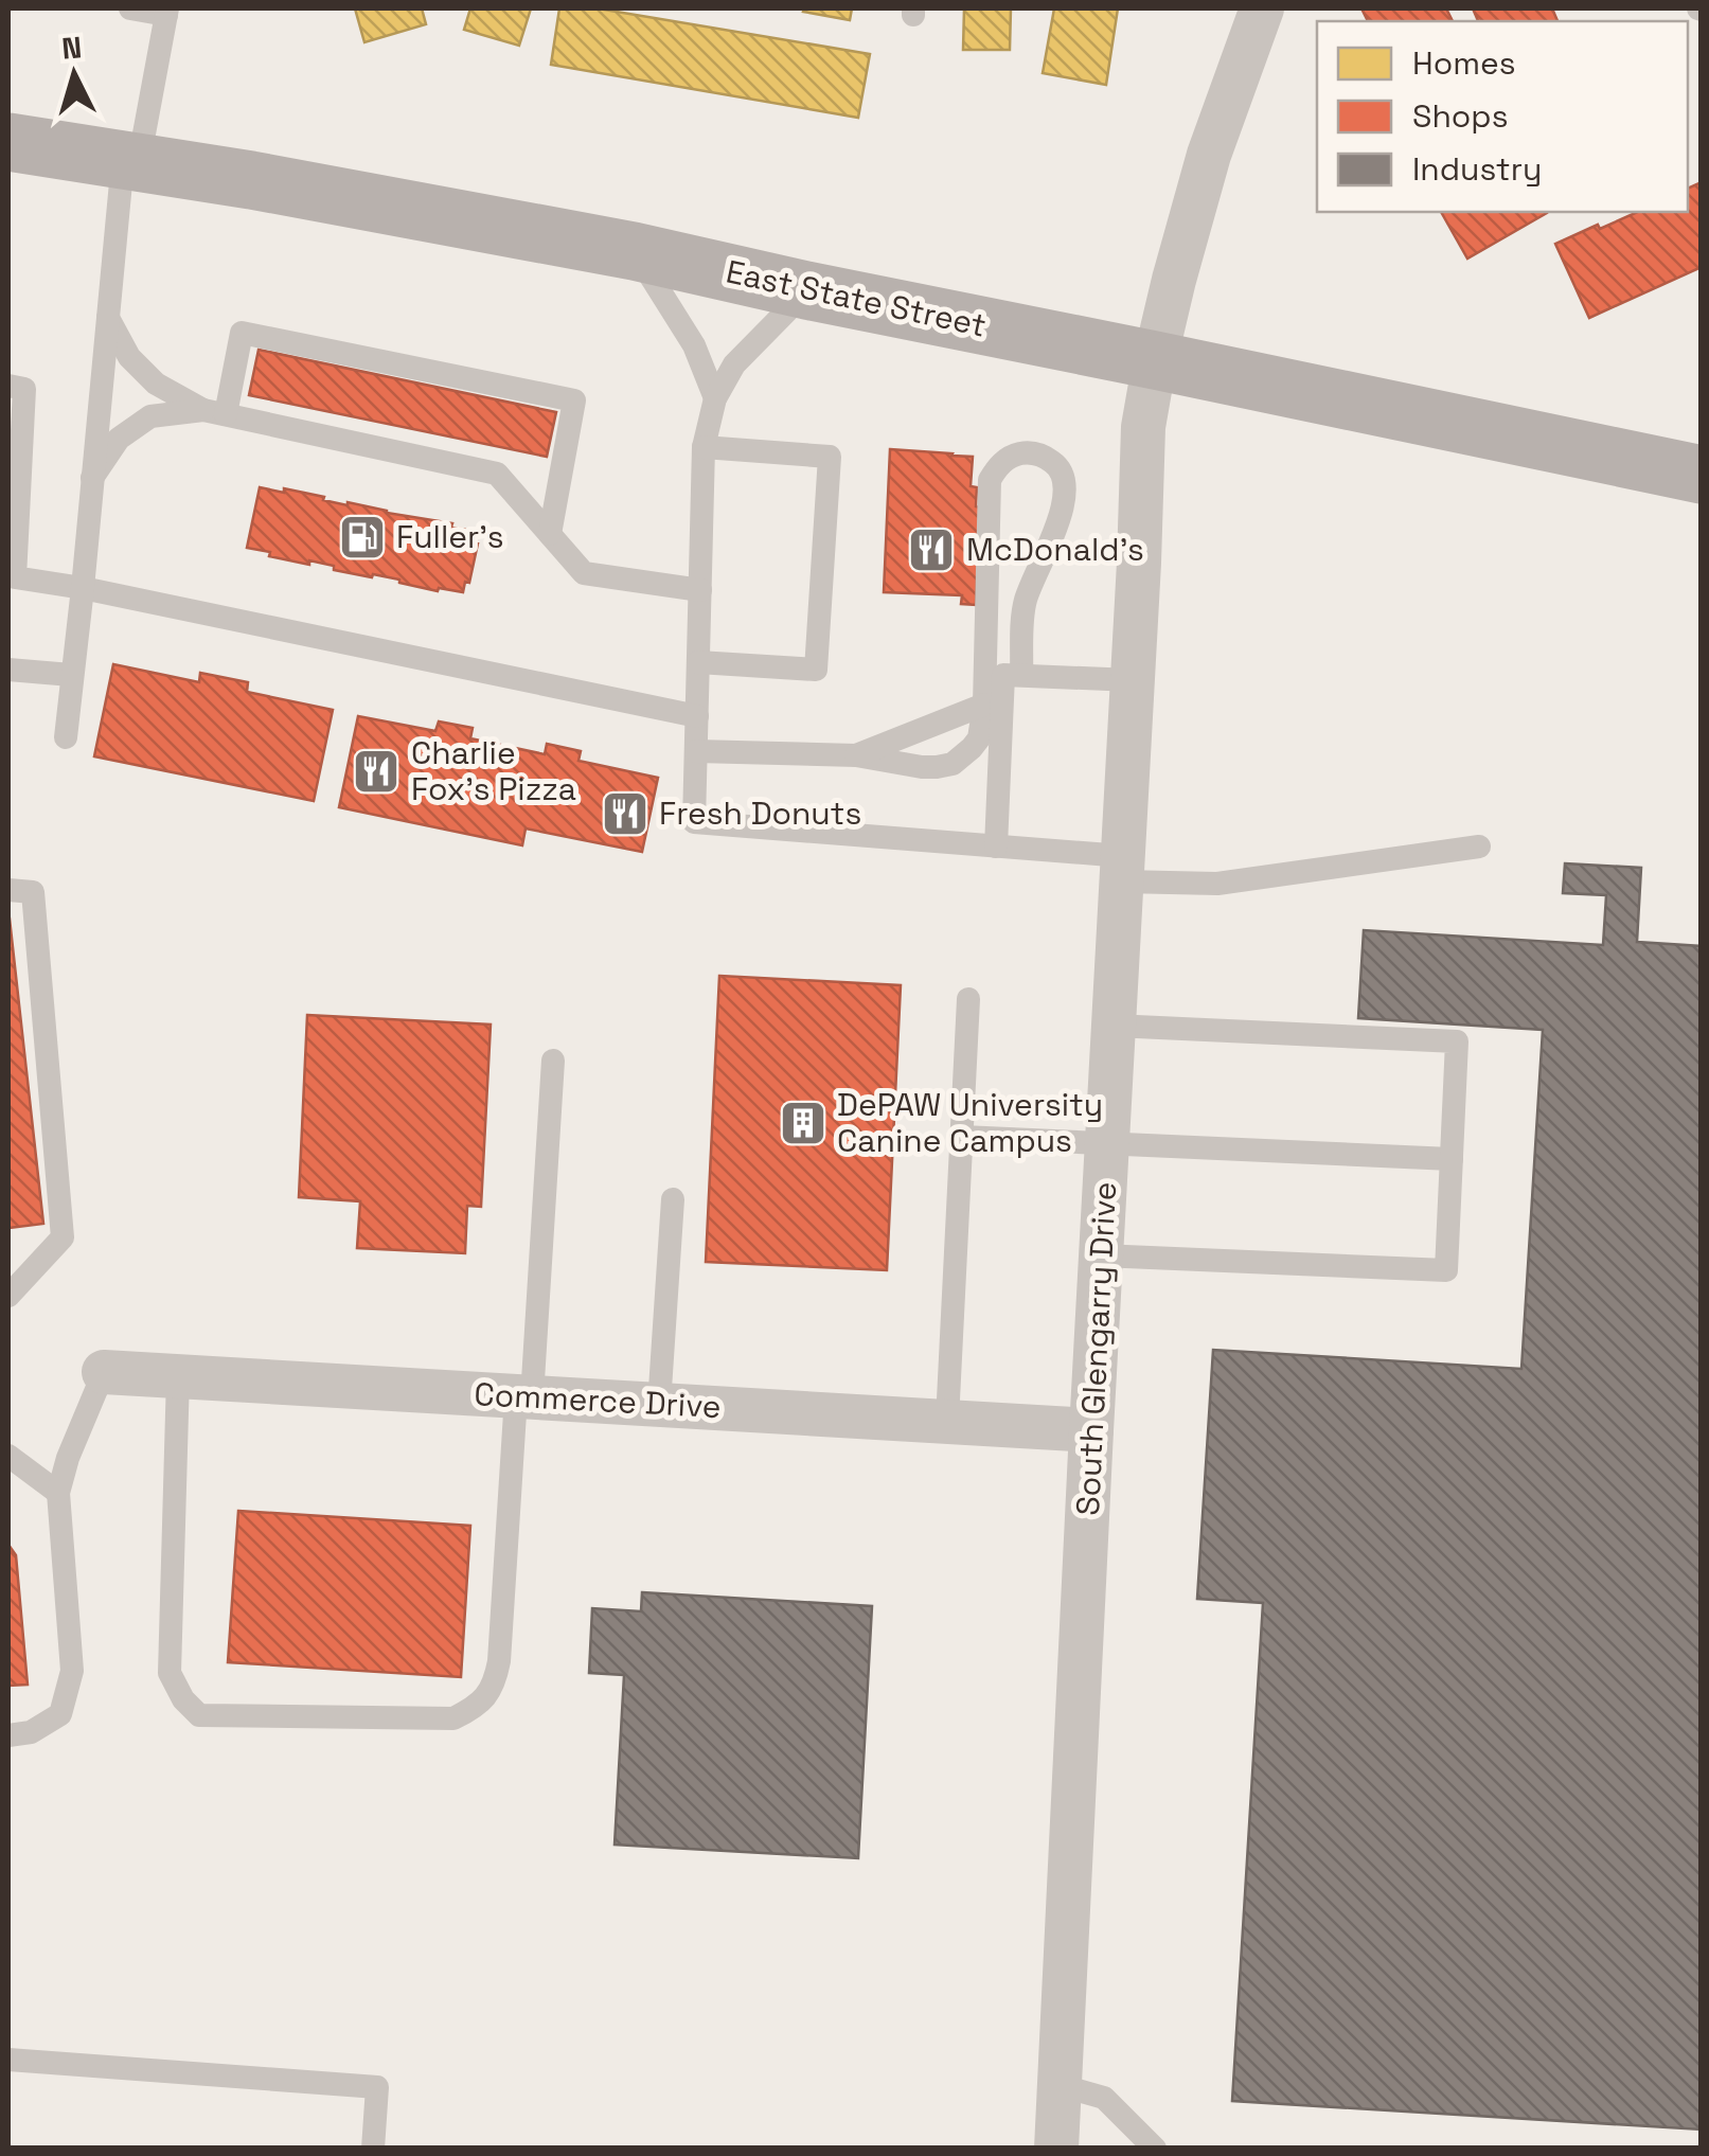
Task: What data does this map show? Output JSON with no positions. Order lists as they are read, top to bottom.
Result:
{
  "streets": {
    "main road": ["East State Street"],
    "street": ["South Glengarry Drive", "Commerce Drive"]
  },
  "crossings": [
    ["East State Street", "South Glengarry Drive"],
    ["South Glengarry Drive", "Commerce Drive"]
  ],
  "places": {
    "fuel station": ["Fuller's"],
    "restaurant": ["McDonald's", "Charlie Fox's Pizza", "Fresh Donuts"],
    "building": ["DePAW University Canine Campus"]
  },
  "legend": ["Homes", "Shops", "Industry"],
  "north": "top"
}
